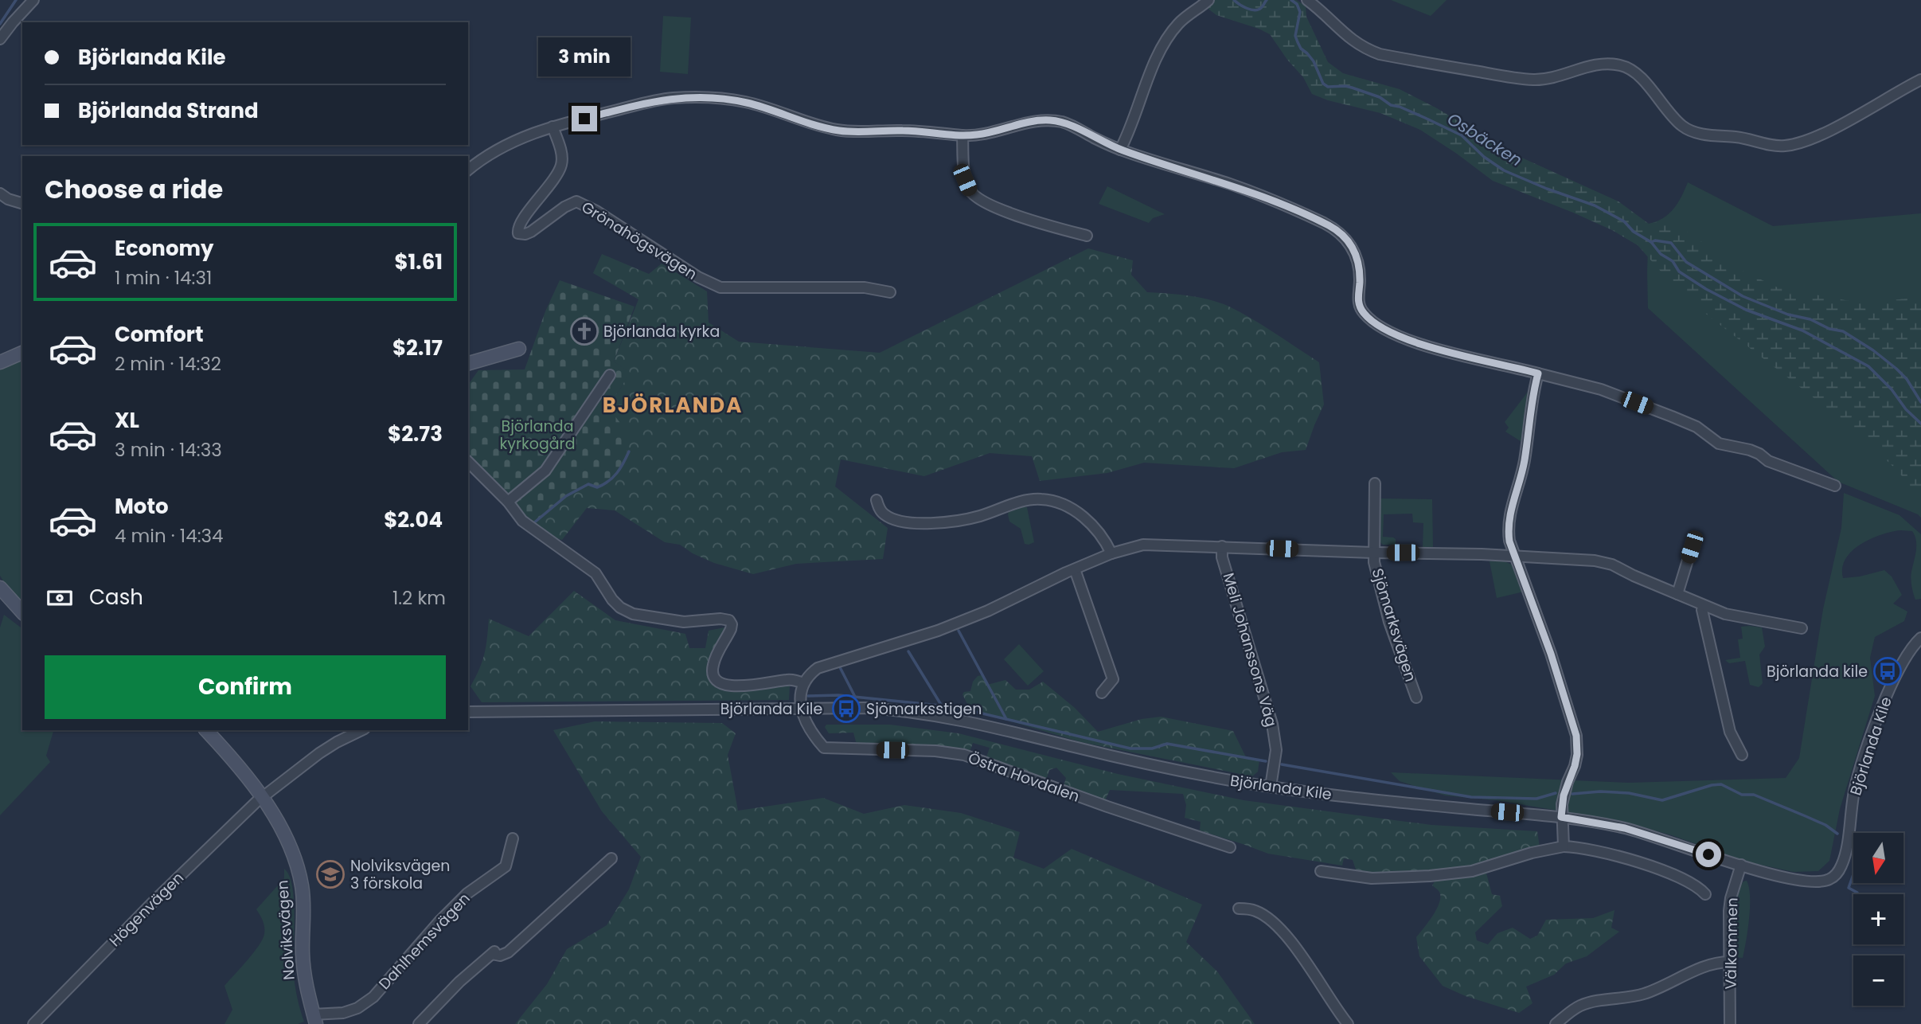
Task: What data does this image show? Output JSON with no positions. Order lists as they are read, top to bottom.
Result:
{
  "streets": {
    "street": [
      "Grönahögsvägen",
      "Sjömarksvägen",
      "Meli Johanssons Väg",
      "Björlanda Kile",
      "Östra Hovdalen",
      "Högenvägen",
      "Nolviksvägen",
      "Dahlhemsvägen",
      "Välkommen"
    ]
  },
  "crossings": [
    ["Sjömarksvägen", "Meli Johanssons Väg"],
    ["Meli Johanssons Väg", "Björlanda Kile"],
    ["Björlanda Kile", "Östra Hovdalen"],
    ["Björlanda Kile", "Välkommen"],
    ["Högenvägen", "Nolviksvägen"],
    ["Nolviksvägen", "Dahlhemsvägen"]
  ],
  "districts": ["BJÖRLANDA"],
  "water": ["Osbäcken"],
  "parks": ["Björlanda kyrkogård"],
  "places": {
    "church": ["Björlanda kyrka"],
    "bus stop": ["Björlanda kile", "Sjömarksstigen"],
    "school or university": ["Nolviksvägen 3 förskola"]
  },
  "north": "bottom",
  "page": {
    "banner": ["Björlanda Kile", "Björlanda Strand"],
    "bubble": "3 min",
    "heading": "Choose a ride",
    "list": [
      {
        "name": "Economy",
        "note": "1 min · 14:31",
        "value": "$1.61"
      },
      {
        "name": "Comfort",
        "note": "2 min · 14:32",
        "value": "$2.17"
      },
      {
        "name": "XL",
        "note": "3 min · 14:33",
        "value": "$2.73"
      },
      {
        "name": "Moto",
        "note": "4 min · 14:34",
        "value": "$2.04"
      }
    ],
    "pay": ["Cash", "1.2 km"],
    "buttons": "Confirm",
    "map_buttons": ["+", "−"]
  }
}
